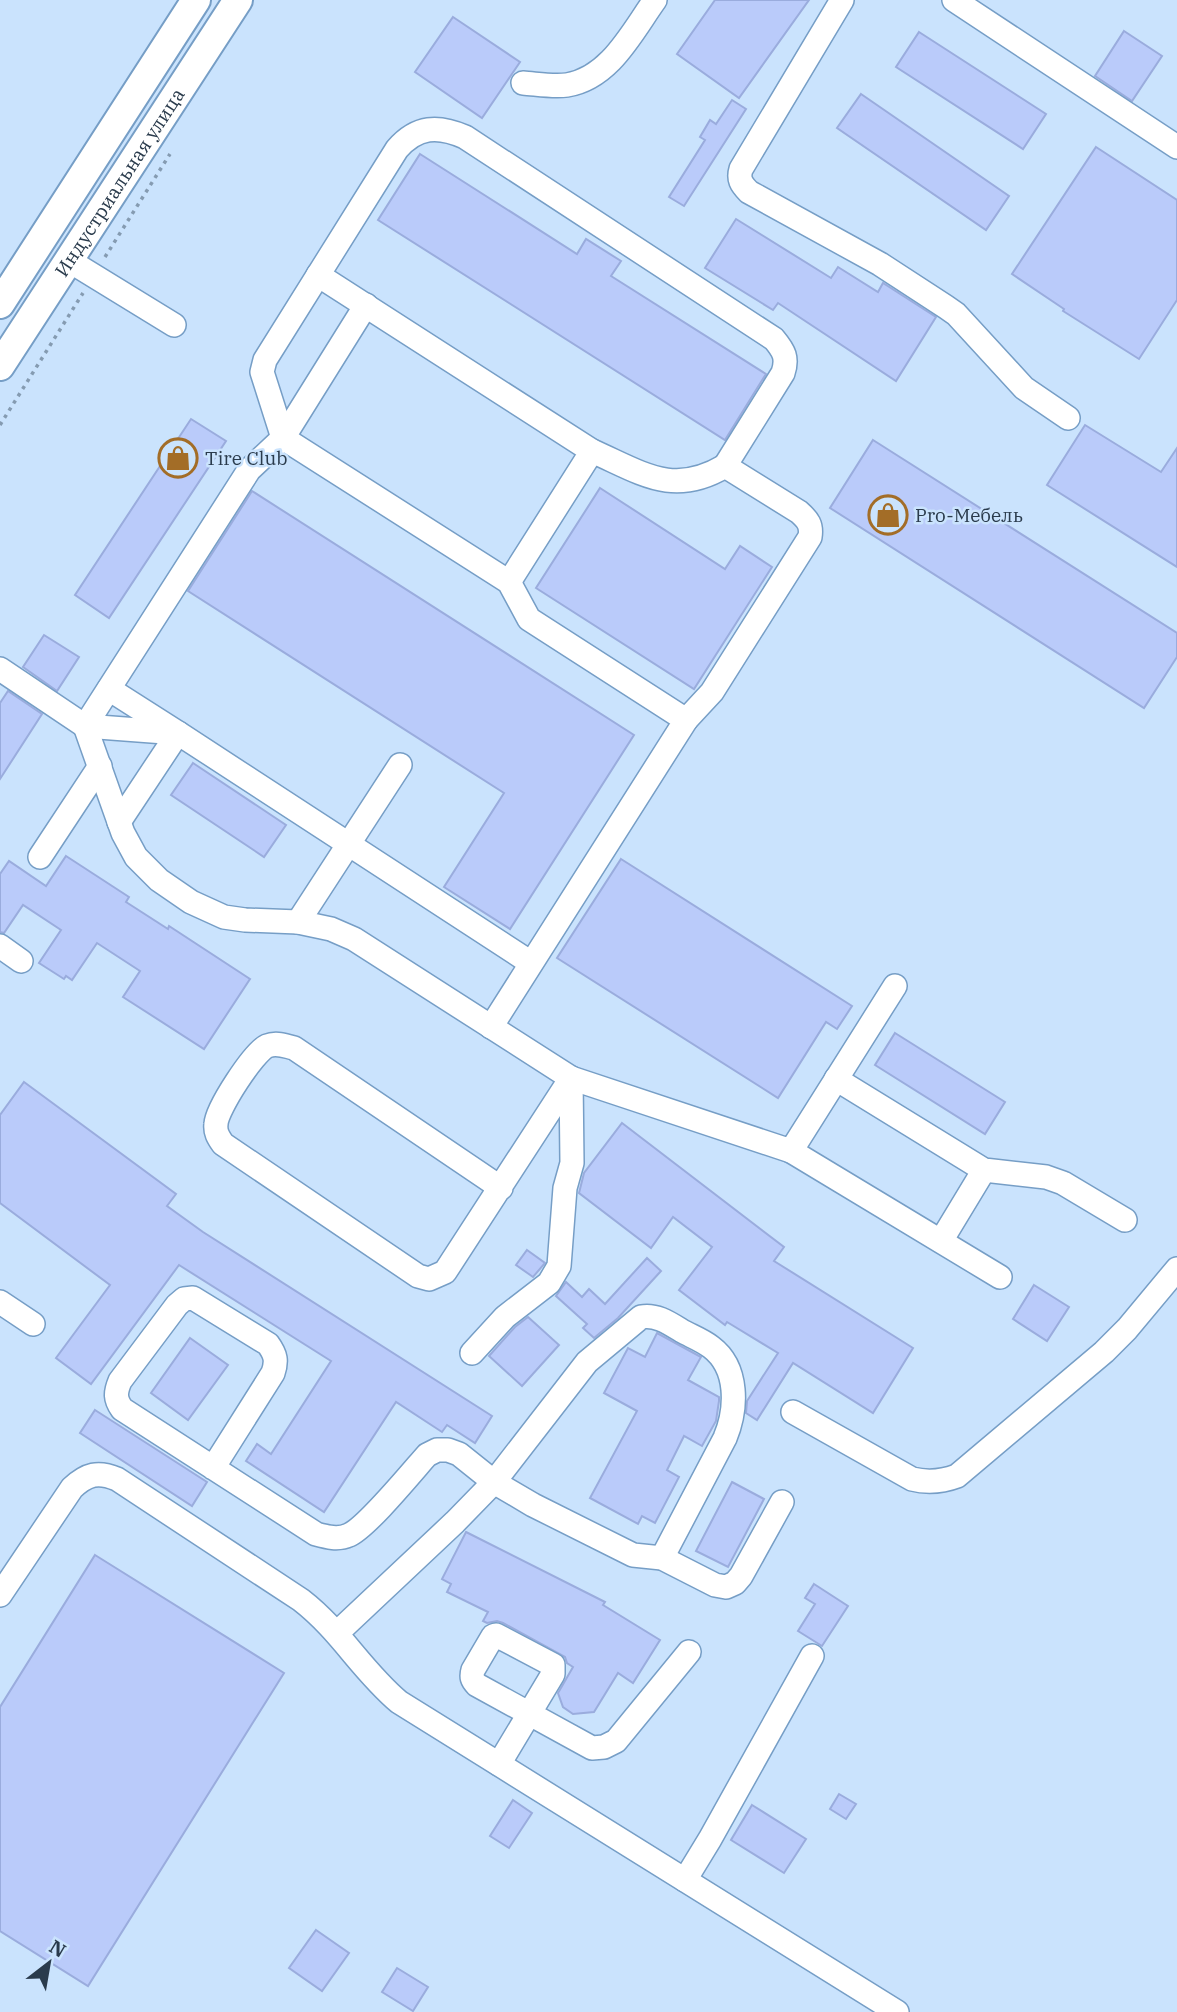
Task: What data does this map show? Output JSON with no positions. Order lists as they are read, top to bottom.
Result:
{
  "streets": {
    "main road": ["Индустриальная улица"]
  },
  "places": {
    "shop": ["Tire Club", "Pro-Мебель"]
  },
  "north": "top right"
}
